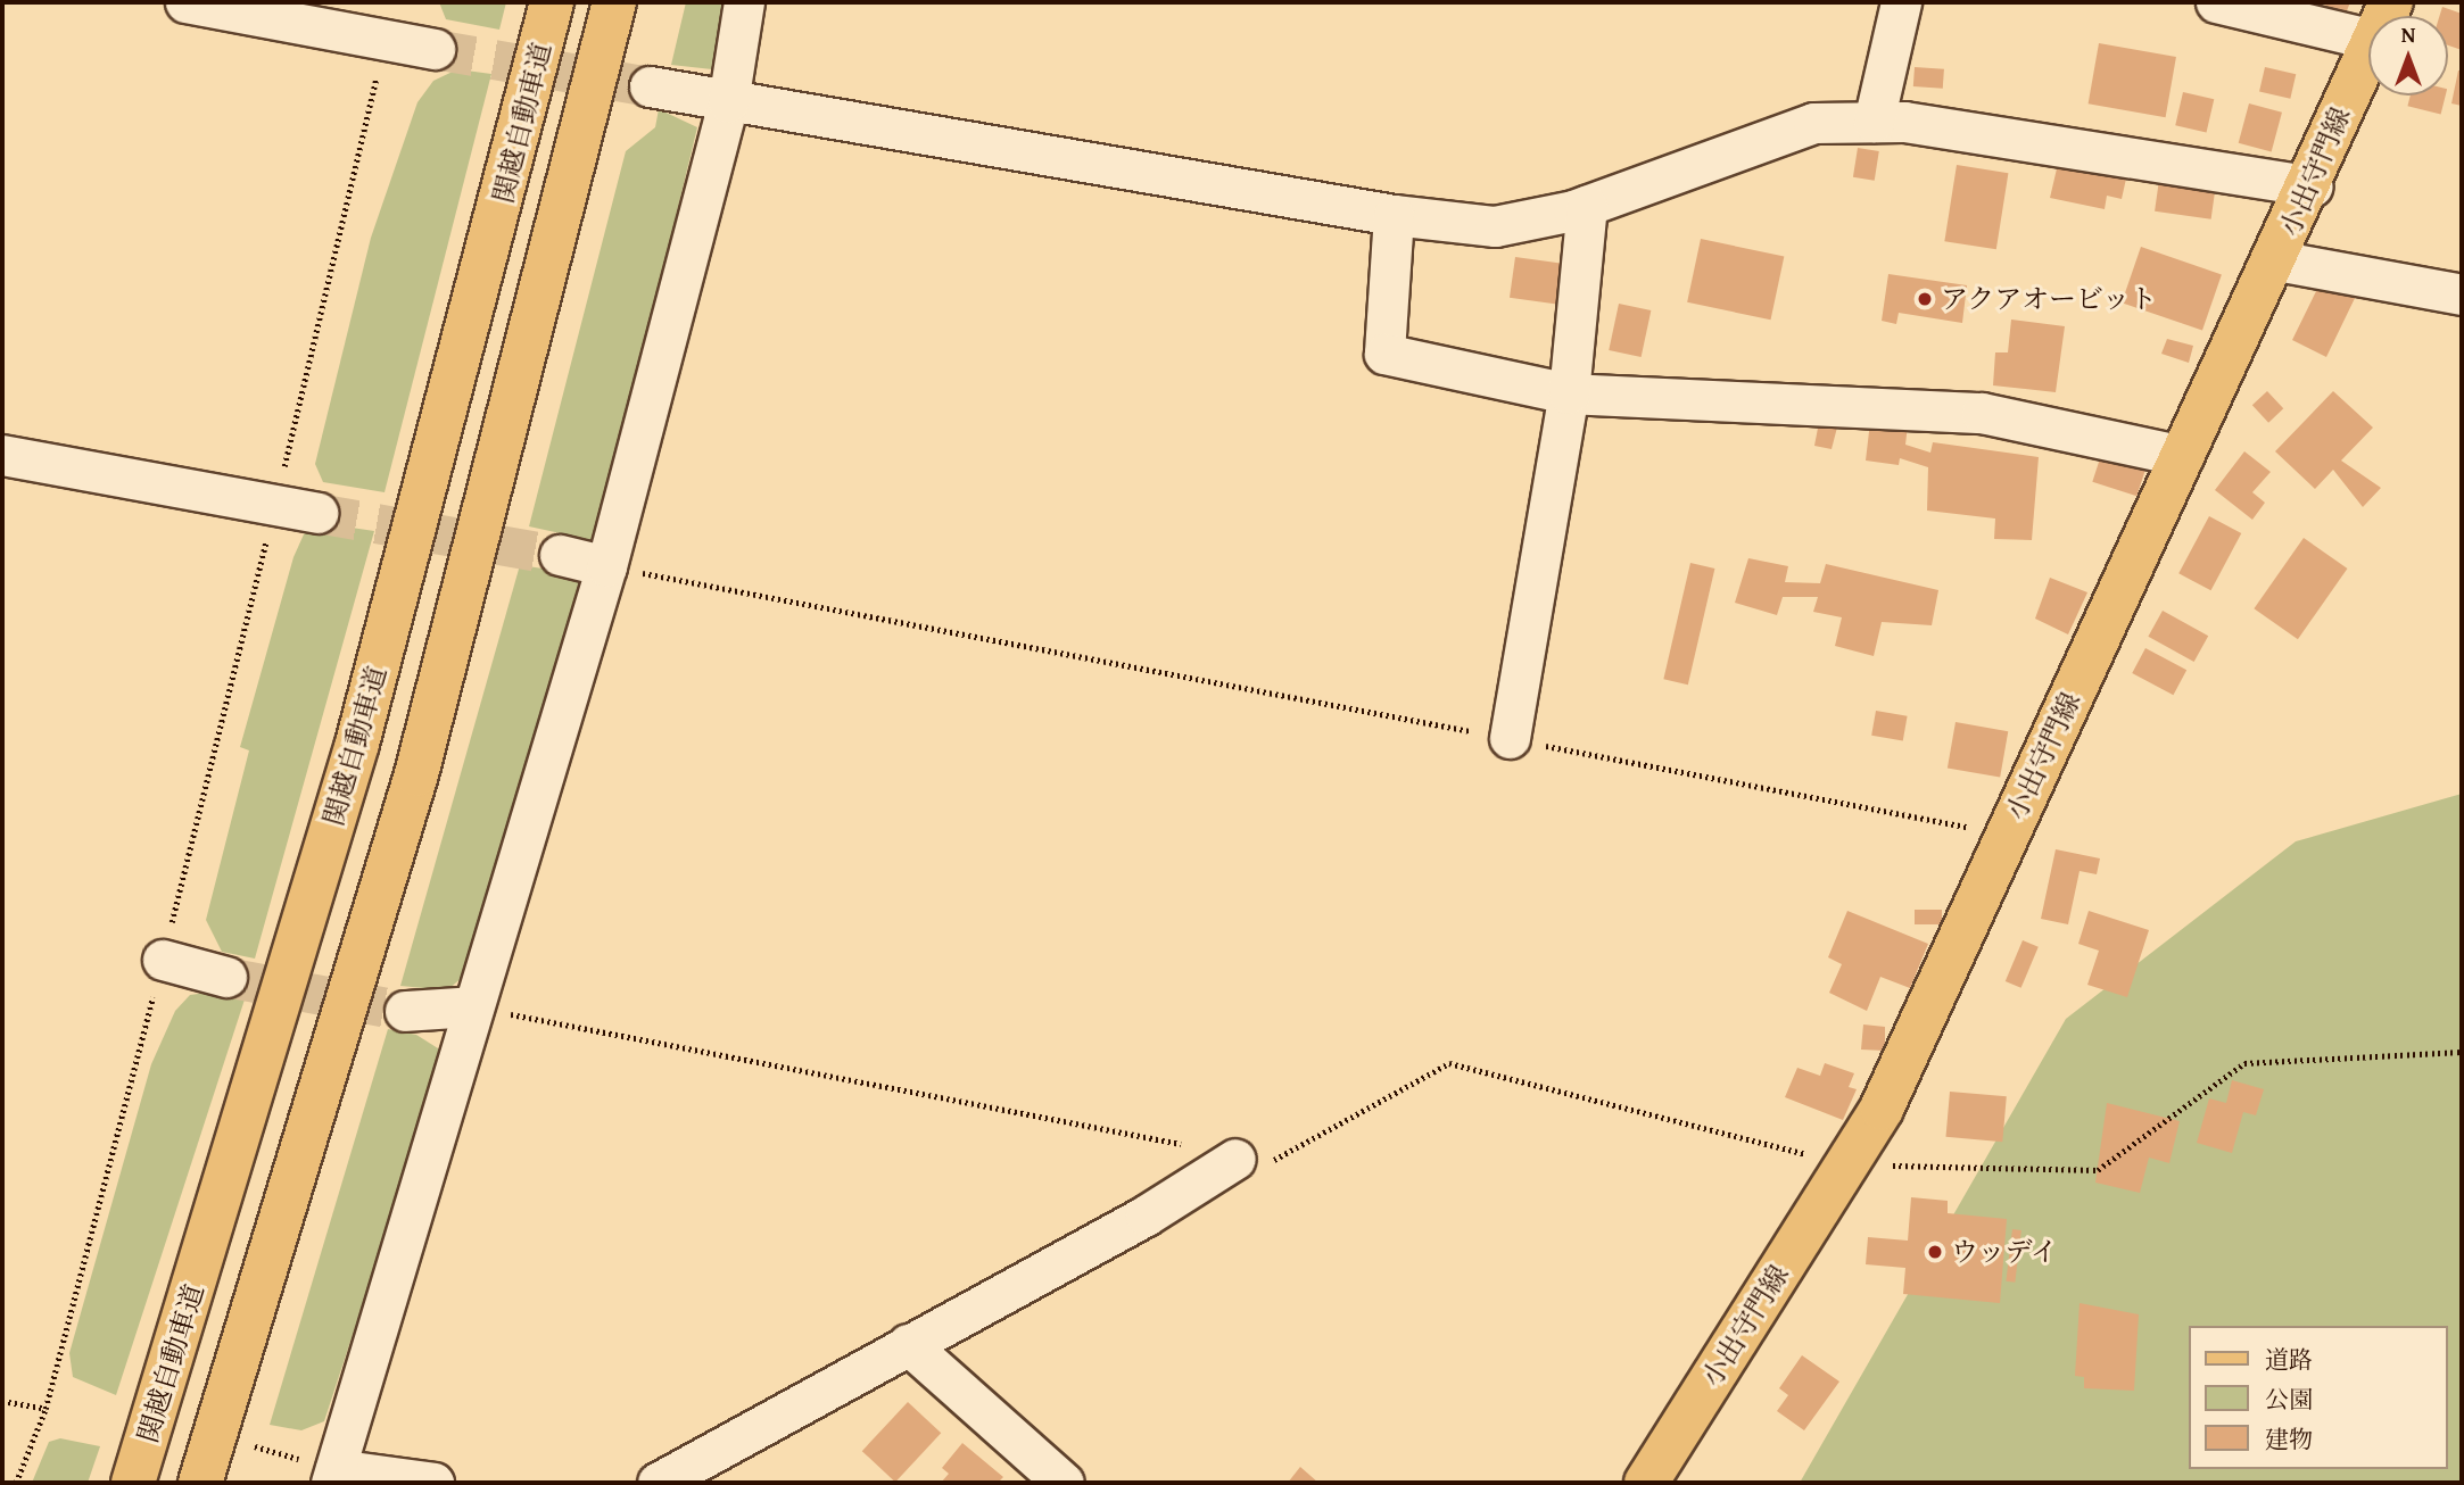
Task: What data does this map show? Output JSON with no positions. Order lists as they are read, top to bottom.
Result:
{
  "streets": {
    "main road": ["関越自動車道", "小出守門線"]
  },
  "places": ["アクアオービット", "ウッデイ"],
  "legend": ["道路", "公園", "建物"],
  "north": "top"
}
